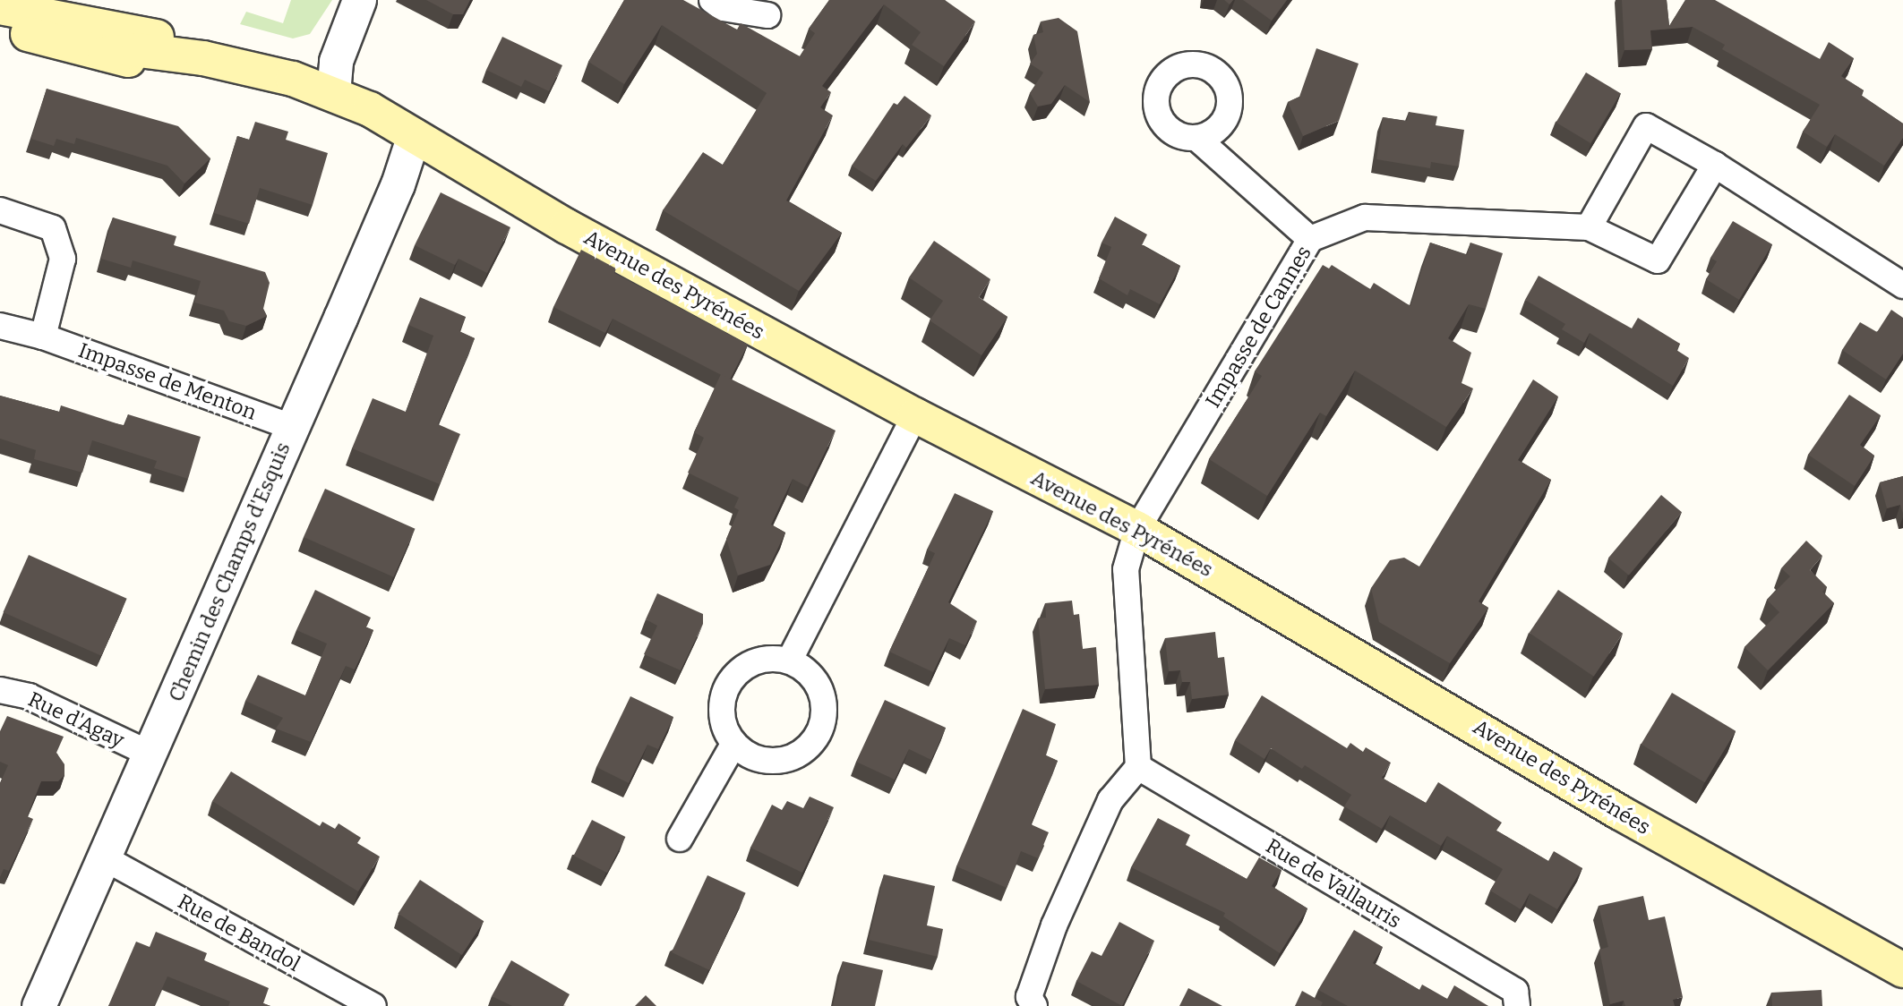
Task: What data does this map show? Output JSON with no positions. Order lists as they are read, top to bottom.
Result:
{
  "streets": {
    "main road": ["Avenue des Pyrénées"],
    "street": [
      "Impasse de Cannes",
      "Impasse de Menton",
      "Chemin des Champs d'Esquis",
      "Rue d'Agay",
      "Rue de Vallauris",
      "Rue de Bandol"
    ]
  },
  "crossings": [
    ["Avenue des Pyrénées", "Impasse de Cannes"],
    ["Avenue des Pyrénées", "Chemin des Champs d'Esquis"],
    ["Impasse de Menton", "Chemin des Champs d'Esquis"],
    ["Chemin des Champs d'Esquis", "Rue d'Agay"],
    ["Chemin des Champs d'Esquis", "Rue de Bandol"]
  ]
}
